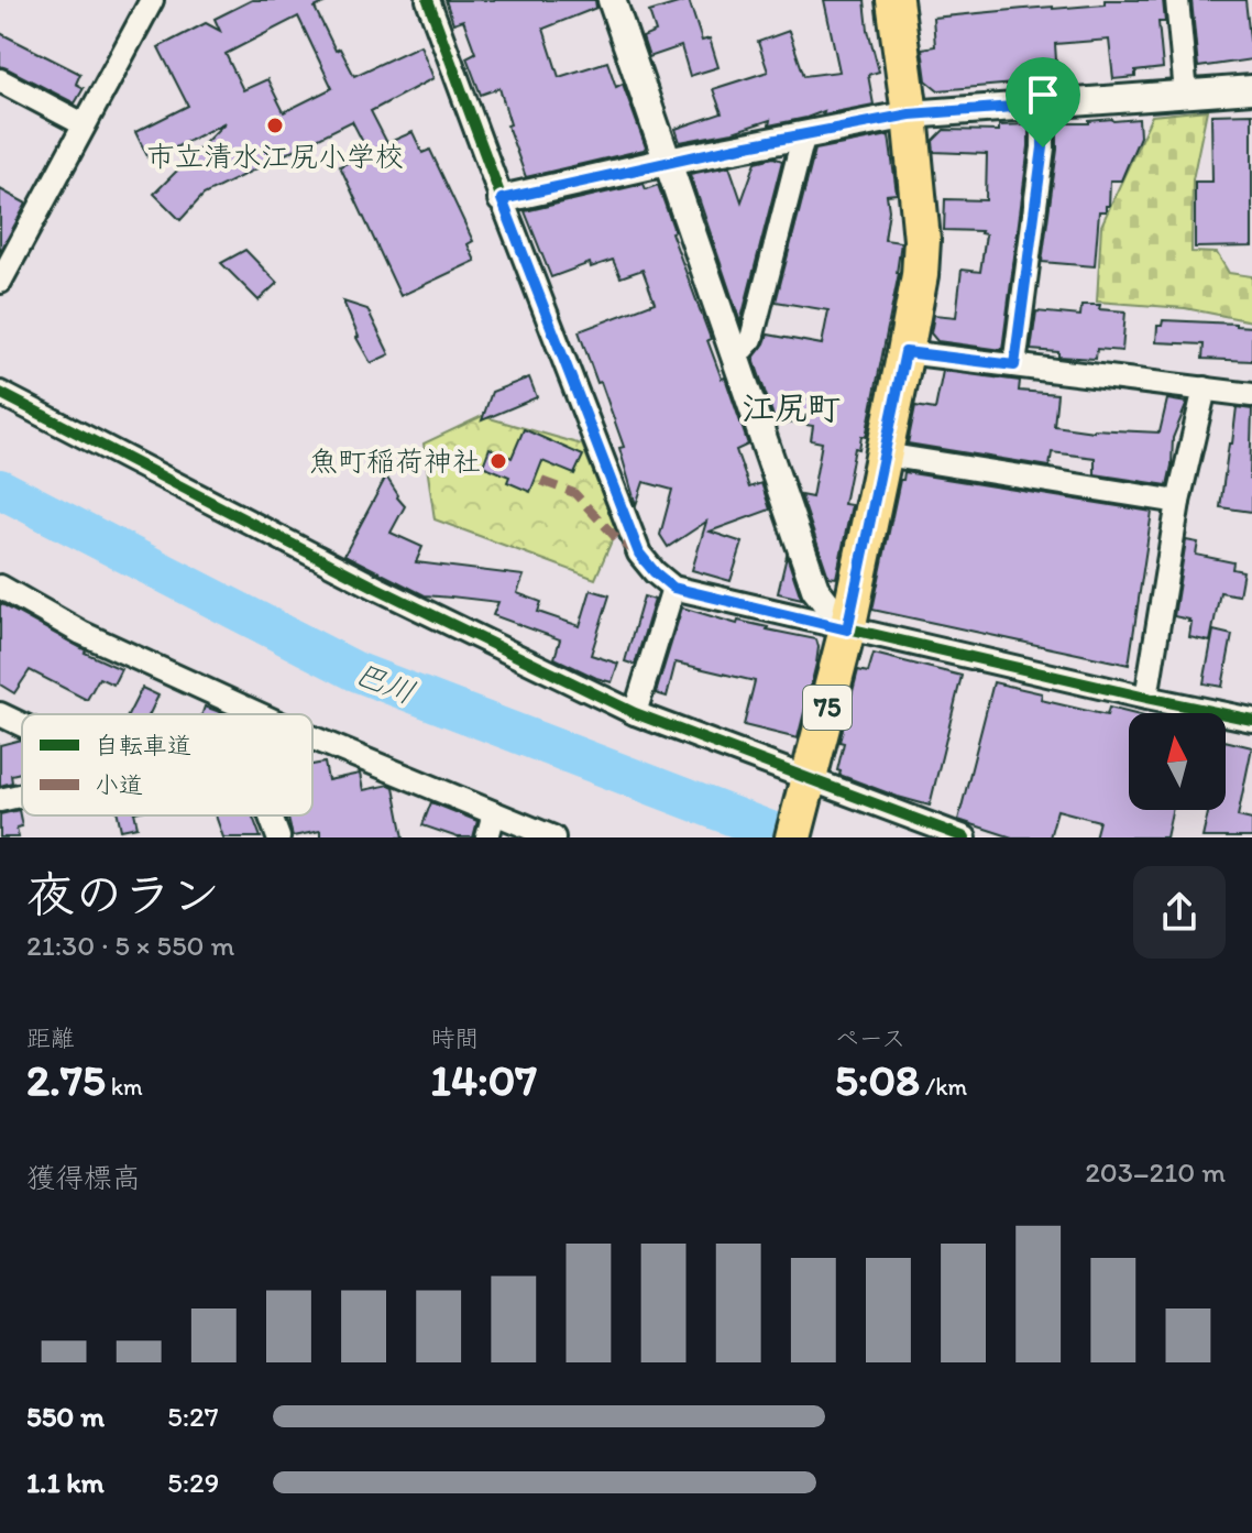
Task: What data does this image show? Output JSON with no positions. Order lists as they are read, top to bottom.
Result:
{
  "streets": {
    "main road": ["75"]
  },
  "districts": ["江尻町"],
  "water": ["巴川"],
  "places": ["市立清水江尻小学校", "魚町稲荷神社"],
  "legend": ["自転車道", "小道"],
  "north": "top",
  "page": {
    "heading": ["夜のラン", "21:30 · 5 × 550 m"],
    "stats": [
      ["距離", "2.75 km"],
      ["時間", "14:07"],
      ["ペース", "5:08 /km"]
    ],
    "chart": ["獲得標高", "203–210 m"],
    "list": [
      {
        "name": "550 m",
        "note": "5:27"
      },
      {
        "name": "1.1 km",
        "note": "5:29"
      }
    ]
  }
}
